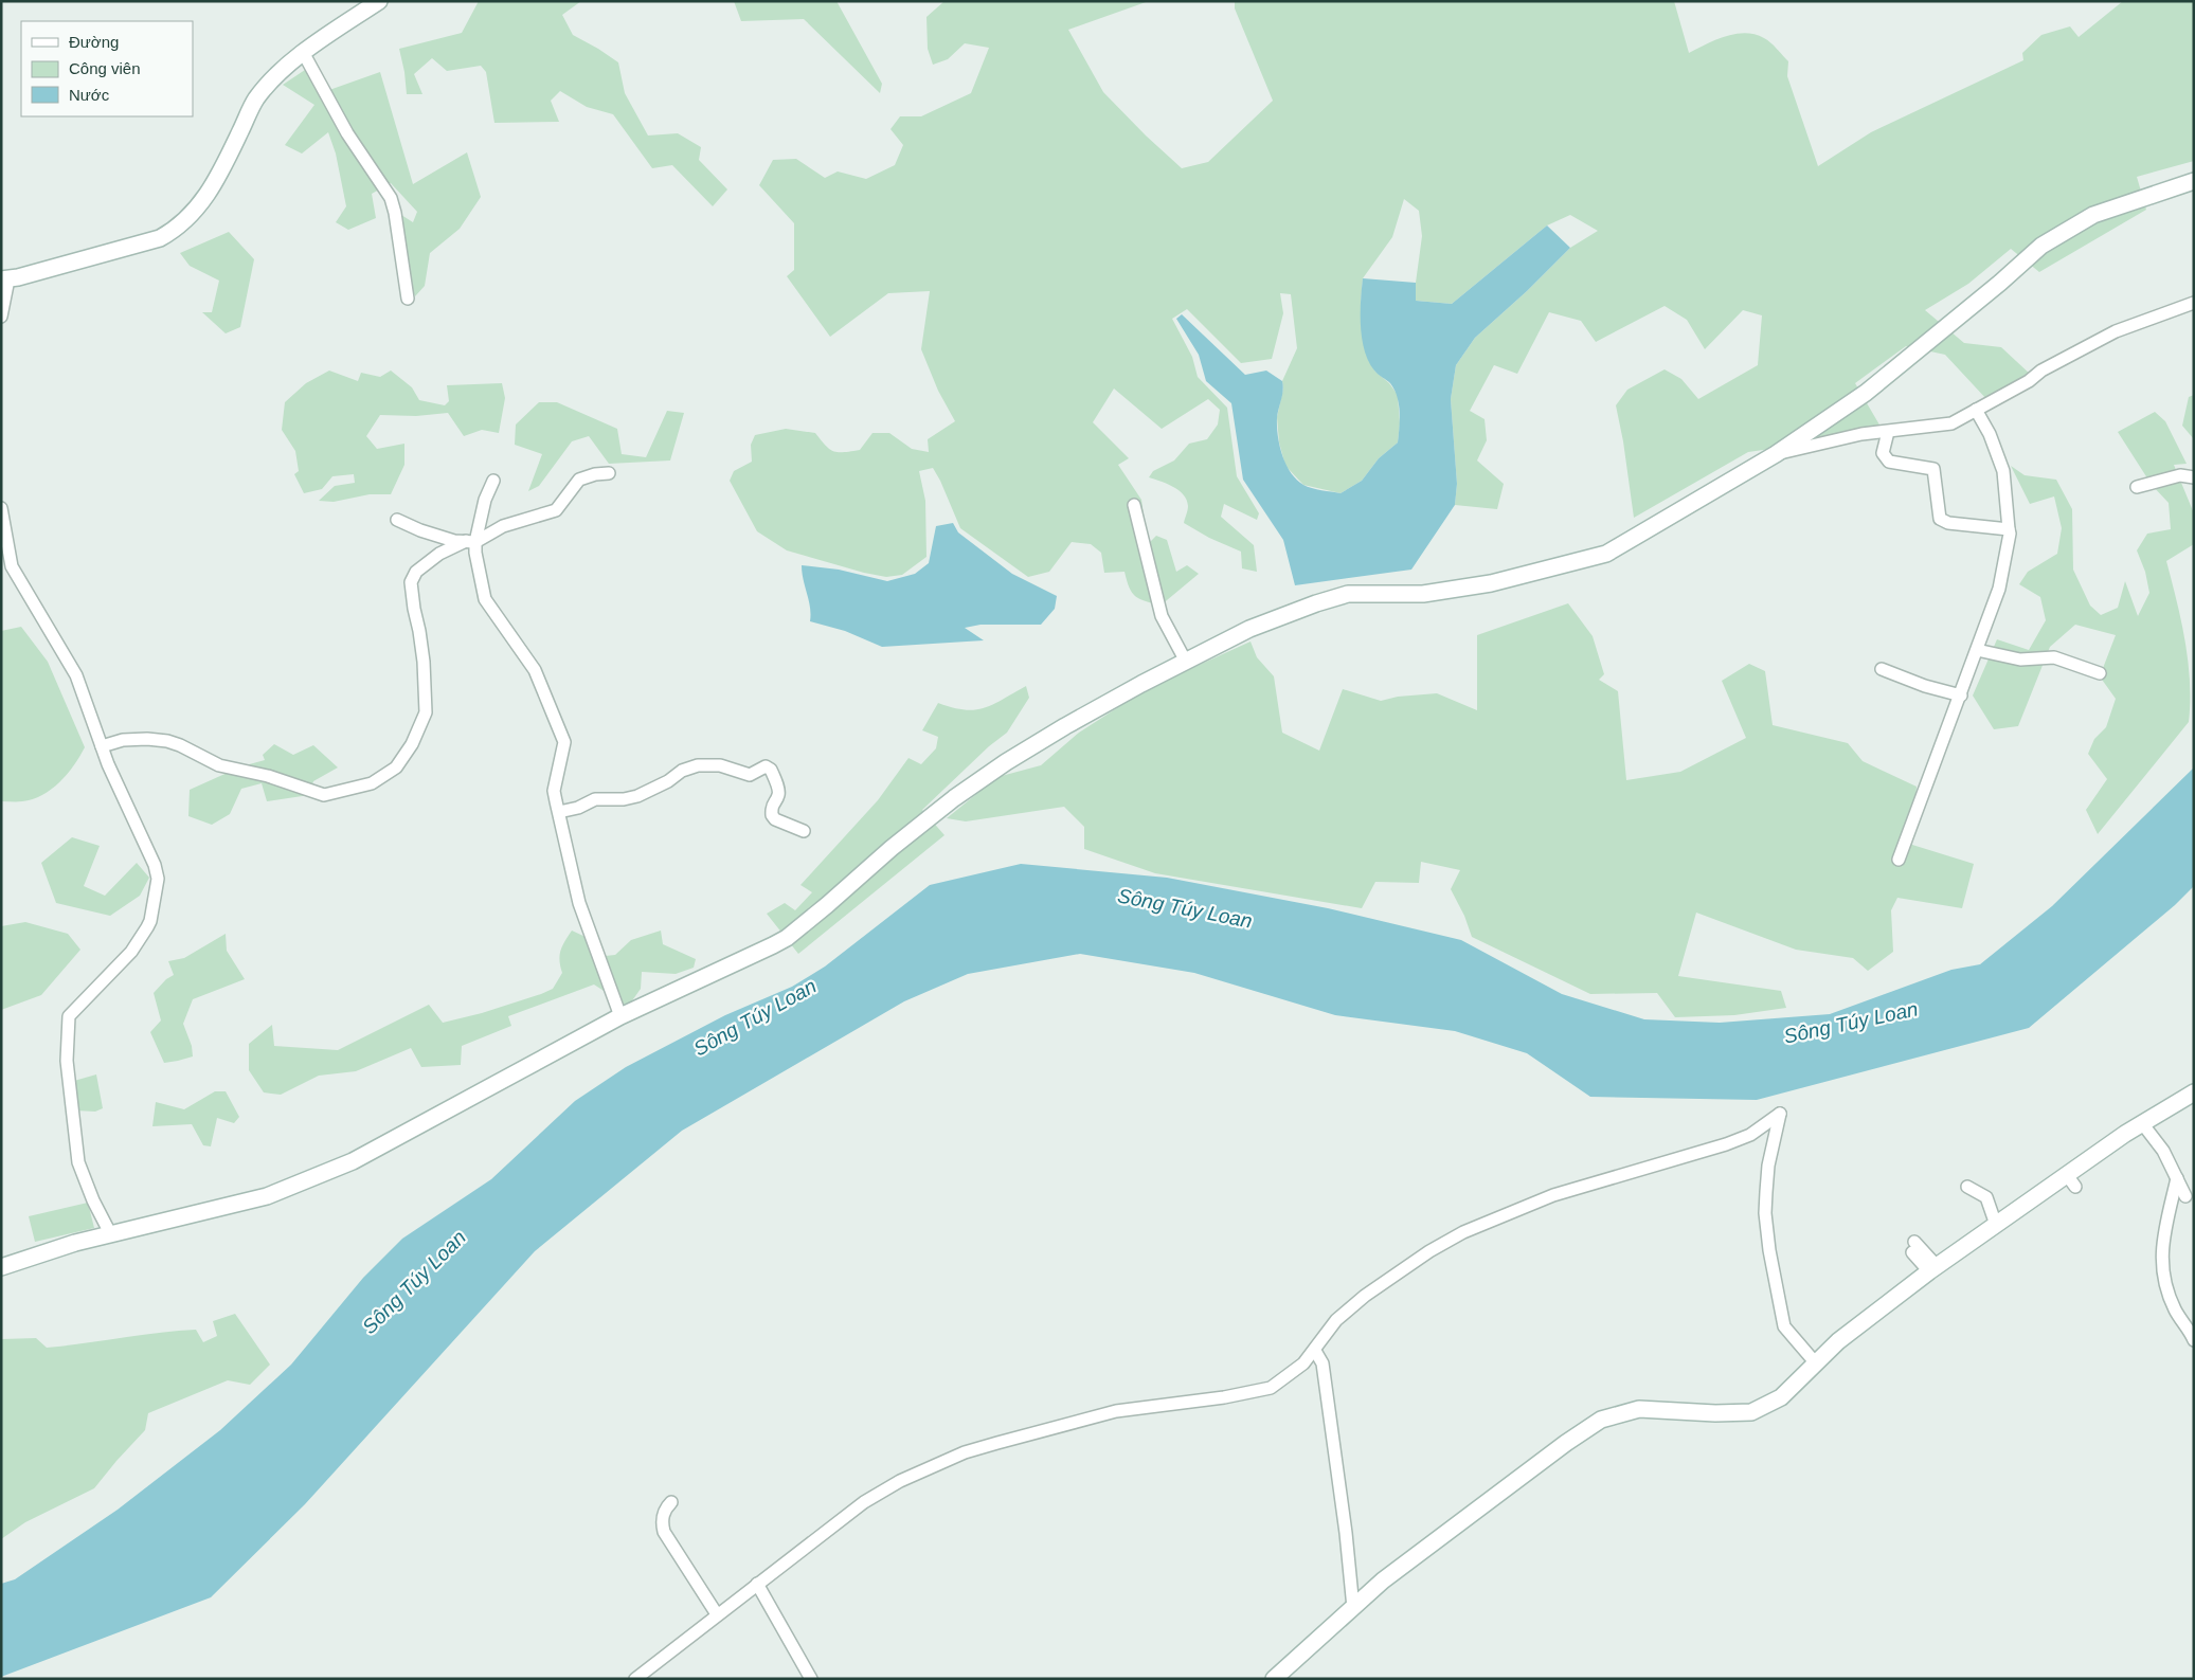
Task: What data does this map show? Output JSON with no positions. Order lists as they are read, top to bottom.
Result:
{
  "water": ["Sông Túy Loan"],
  "legend": ["Đường", "Công viên", "Nước"]
}
